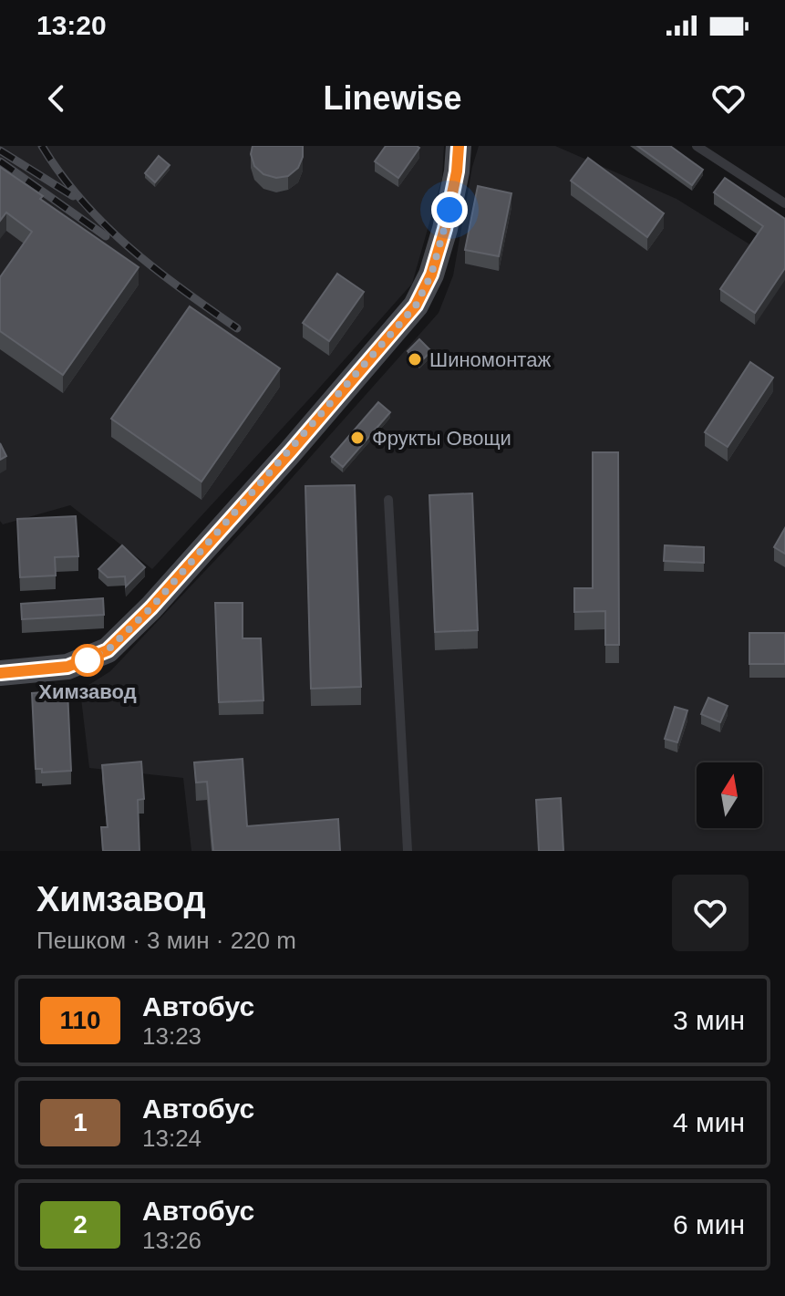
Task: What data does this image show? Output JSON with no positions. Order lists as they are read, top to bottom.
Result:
{
  "places": ["Шиномонтаж", "Фрукты Овощи", "Химзавод"],
  "lines": ["bus line 110"],
  "north": "top",
  "page": {
    "status": "13:20",
    "header": "Linewise",
    "heading": ["Химзавод", "Пешком · 3 мин · 220 m"],
    "list": [
      {
        "mark": "110",
        "name": "Автобус",
        "note": "13:23",
        "value": "3 мин"
      },
      {
        "mark": "1",
        "name": "Автобус",
        "note": "13:24",
        "value": "4 мин"
      },
      {
        "mark": "2",
        "name": "Автобус",
        "note": "13:26",
        "value": "6 мин"
      }
    ]
  }
}
